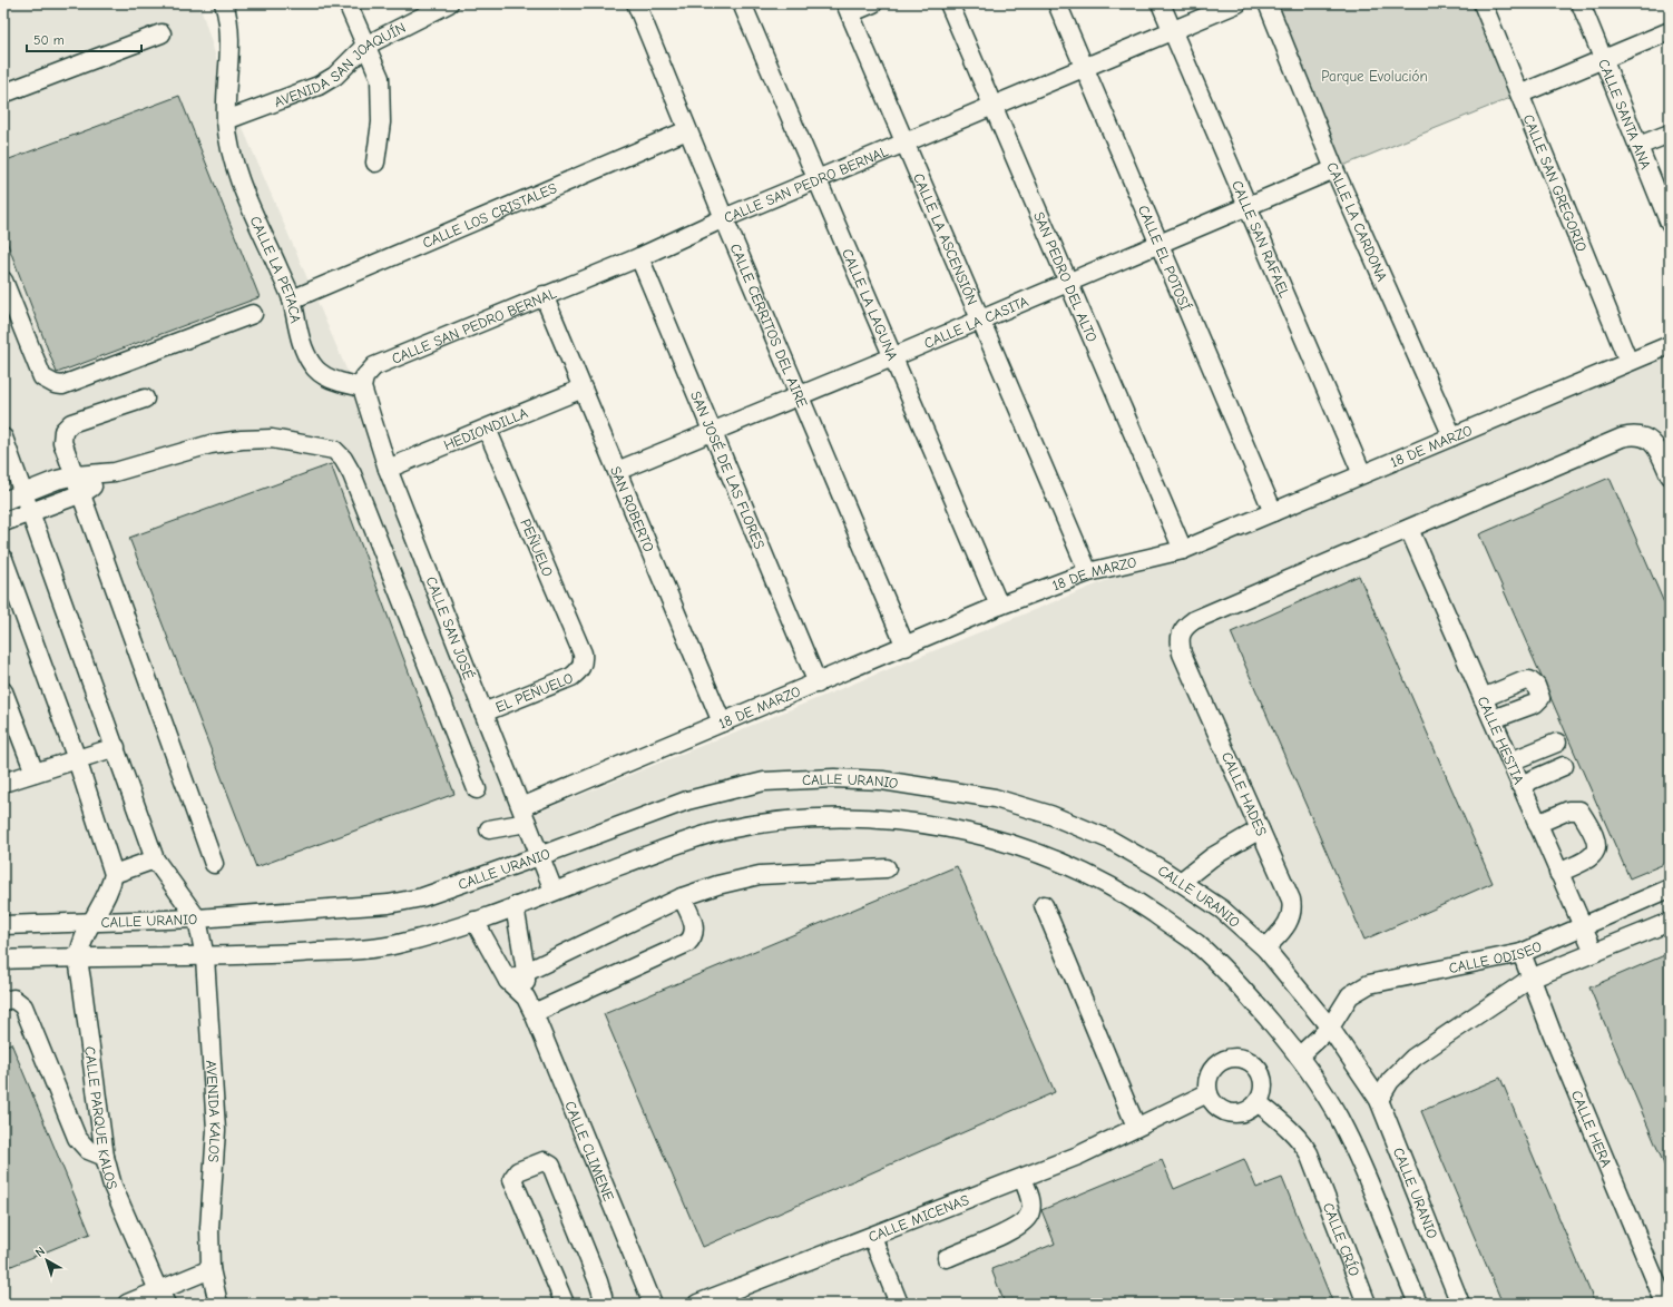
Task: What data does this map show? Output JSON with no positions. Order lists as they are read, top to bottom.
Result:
{
  "streets": {
    "street": [
      "AVENIDA SAN JOAQUÍN",
      "CALLE SANTA ANA",
      "CALLE SAN GREGORIO",
      "CALLE SAN PEDRO BERNAL",
      "CALLE LOS CRISTALES",
      "CALLE LA CARDONA",
      "CALLE SAN RAFAEL",
      "CALLE LA ASCENSIÓN",
      "CALLE EL POTOSÍ",
      "CALLE LA PETACA",
      "SAN PEDRO DEL ALTO",
      "CALLE LA LAGUNA",
      "CALLE LA CASITA",
      "CALLE CERRITOS DEL AIRE",
      "HEDIONDILLA",
      "18 DE MARZO",
      "SAN JOSÉ DE LAS FLORES",
      "SAN ROBERTO",
      "PEÑUELO",
      "CALLE SAN JOSÉ",
      "EL PEÑUELO",
      "CALLE HESTIA",
      "CALLE URANIO",
      "CALLE HADES",
      "CALLE ODISEO",
      "AVENIDA KALOS",
      "CALLE PARQUE KALOS",
      "CALLE HERA",
      "CALLE CLIMENE",
      "CALLE MICENAS",
      "CALLE CRÍO"
    ]
  },
  "crossings": [
    ["AVENIDA SAN JOAQUÍN", "CALLE LA PETACA"],
    ["CALLE SAN GREGORIO", "18 DE MARZO"],
    ["CALLE SAN PEDRO BERNAL", "CALLE SAN RAFAEL"],
    ["CALLE SAN PEDRO BERNAL", "CALLE LA ASCENSIÓN"],
    ["CALLE SAN PEDRO BERNAL", "CALLE EL POTOSÍ"],
    ["CALLE SAN PEDRO BERNAL", "CALLE LA PETACA"],
    ["CALLE SAN PEDRO BERNAL", "SAN PEDRO DEL ALTO"],
    ["CALLE SAN PEDRO BERNAL", "CALLE LA LAGUNA"],
    ["CALLE SAN PEDRO BERNAL", "CALLE CERRITOS DEL AIRE"],
    ["CALLE SAN PEDRO BERNAL", "SAN JOSÉ DE LAS FLORES"],
    ["CALLE SAN PEDRO BERNAL", "SAN ROBERTO"],
    ["CALLE SAN PEDRO BERNAL", "CALLE SAN JOSÉ"],
    ["CALLE LOS CRISTALES", "CALLE LA PETACA"],
    ["CALLE LOS CRISTALES", "CALLE CERRITOS DEL AIRE"],
    ["CALLE LA CARDONA", "CALLE LA CASITA"],
    ["CALLE LA CARDONA", "18 DE MARZO"],
    ["CALLE SAN RAFAEL", "CALLE LA CASITA"],
    ["CALLE SAN RAFAEL", "18 DE MARZO"],
    ["CALLE LA ASCENSIÓN", "CALLE LA CASITA"],
    ["CALLE LA ASCENSIÓN", "18 DE MARZO"],
    ["CALLE EL POTOSÍ", "CALLE LA CASITA"],
    ["CALLE EL POTOSÍ", "18 DE MARZO"],
    ["CALLE LA PETACA", "CALLE SAN JOSÉ"],
    ["SAN PEDRO DEL ALTO", "CALLE LA CASITA"],
    ["SAN PEDRO DEL ALTO", "18 DE MARZO"],
    ["CALLE LA LAGUNA", "CALLE LA CASITA"],
    ["CALLE LA LAGUNA", "18 DE MARZO"],
    ["CALLE LA CASITA", "CALLE CERRITOS DEL AIRE"],
    ["CALLE LA CASITA", "SAN JOSÉ DE LAS FLORES"],
    ["CALLE LA CASITA", "SAN ROBERTO"],
    ["CALLE CERRITOS DEL AIRE", "18 DE MARZO"],
    ["HEDIONDILLA", "SAN ROBERTO"],
    ["HEDIONDILLA", "PEÑUELO"],
    ["HEDIONDILLA", "CALLE SAN JOSÉ"],
    ["18 DE MARZO", "SAN JOSÉ DE LAS FLORES"],
    ["18 DE MARZO", "SAN ROBERTO"],
    ["18 DE MARZO", "CALLE SAN JOSÉ"],
    ["PEÑUELO", "EL PEÑUELO"],
    ["CALLE SAN JOSÉ", "EL PEÑUELO"],
    ["CALLE SAN JOSÉ", "CALLE URANIO"],
    ["CALLE HESTIA", "CALLE HADES"],
    ["CALLE HESTIA", "CALLE ODISEO"],
    ["CALLE URANIO", "CALLE HADES"],
    ["CALLE URANIO", "CALLE ODISEO"],
    ["CALLE URANIO", "AVENIDA KALOS"],
    ["CALLE URANIO", "CALLE PARQUE KALOS"],
    ["CALLE ODISEO", "CALLE HERA"],
    ["CALLE MICENAS", "CALLE CRÍO"]
  ],
  "parks": ["Parque Evolución"],
  "scale_bar": "50 m",
  "north": "top left"
}
